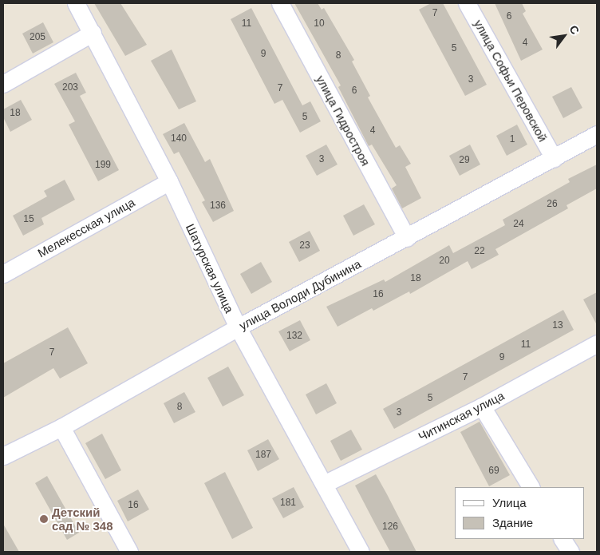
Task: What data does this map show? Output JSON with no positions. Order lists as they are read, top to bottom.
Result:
{
  "streets": {
    "street": [
      "улица Софьи Перовской",
      "улица Гидростроя",
      "Мелекесская улица",
      "Шатурская улица",
      "улица Володи Дубинина",
      "Читинская улица"
    ]
  },
  "crossings": [
    ["улица Софьи Перовской", "улица Володи Дубинина"],
    ["улица Гидростроя", "улица Володи Дубинина"],
    ["Мелекесская улица", "Шатурская улица"],
    ["Шатурская улица", "улица Володи Дубинина"],
    ["Шатурская улица", "Читинская улица"]
  ],
  "places": ["Детский сад № 348"],
  "house_numbers": [
    "7",
    "6",
    "11",
    "10",
    "205",
    "4",
    "5",
    "9",
    "8",
    "3",
    "203",
    "7",
    "6",
    "18",
    "5",
    "4",
    "140",
    "1",
    "3",
    "29",
    "199",
    "26",
    "136",
    "15",
    "24",
    "23",
    "22",
    "20",
    "18",
    "16",
    "13",
    "132",
    "11",
    "7",
    "9",
    "7",
    "5",
    "8",
    "3",
    "187",
    "69",
    "181",
    "16",
    "126"
  ],
  "legend": ["Улица", "Здание"],
  "north": "top right"
}
